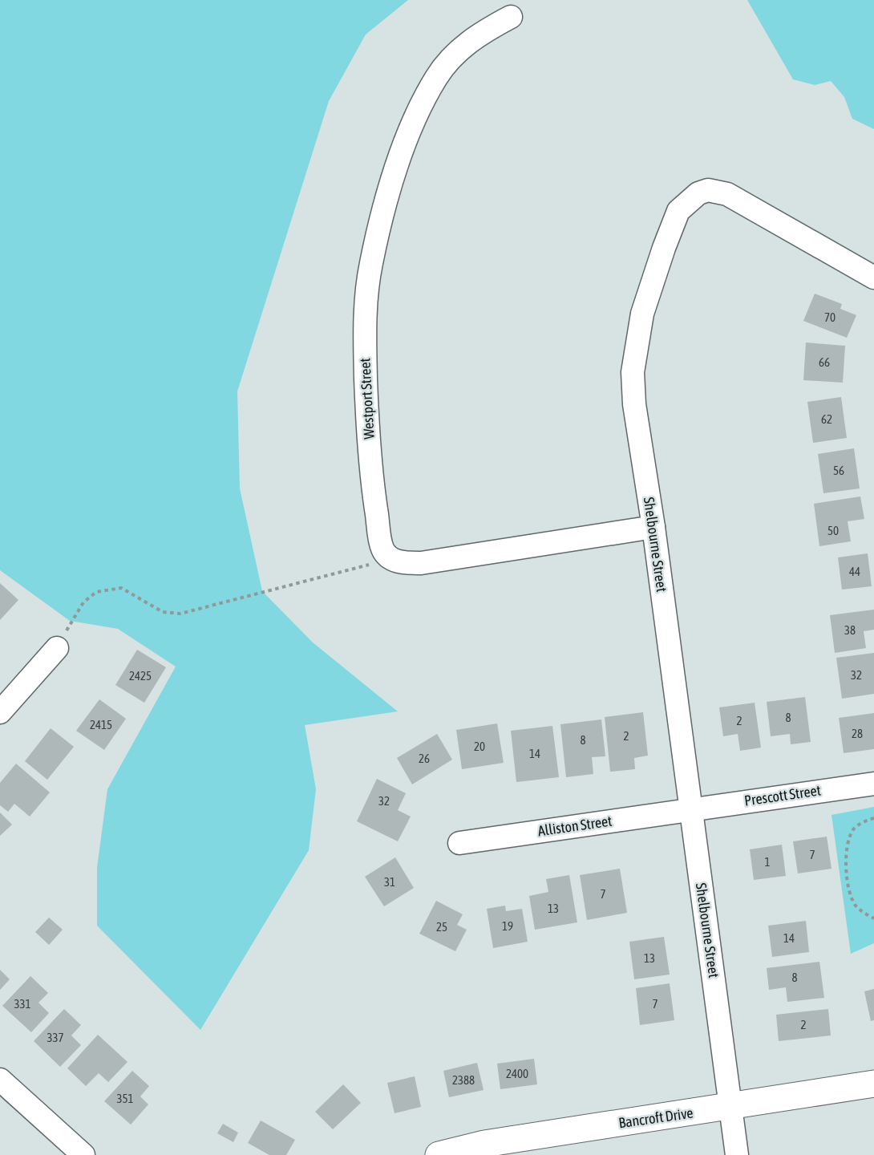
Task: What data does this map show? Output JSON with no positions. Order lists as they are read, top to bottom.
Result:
{
  "streets": {
    "main road": ["Bancroft Drive"],
    "street": [
      "Westport Street",
      "Shelbourne Street",
      "Prescott Street",
      "Alliston Street"
    ]
  },
  "crossings": [
    ["Shelbourne Street", "Prescott Street"],
    ["Shelbourne Street", "Alliston Street"],
    ["Shelbourne Street", "Bancroft Drive"],
    ["Prescott Street", "Alliston Street"]
  ],
  "house_numbers": [
    "70",
    "66",
    "62",
    "56",
    "50",
    "44",
    "38",
    "32",
    "2425",
    "8",
    "2",
    "2415",
    "28",
    "2",
    "8",
    "20",
    "14",
    "26",
    "32",
    "7",
    "1",
    "31",
    "7",
    "13",
    "19",
    "25",
    "14",
    "13",
    "8",
    "331",
    "7",
    "2",
    "337",
    "2400",
    "2388",
    "351"
  ]
}
